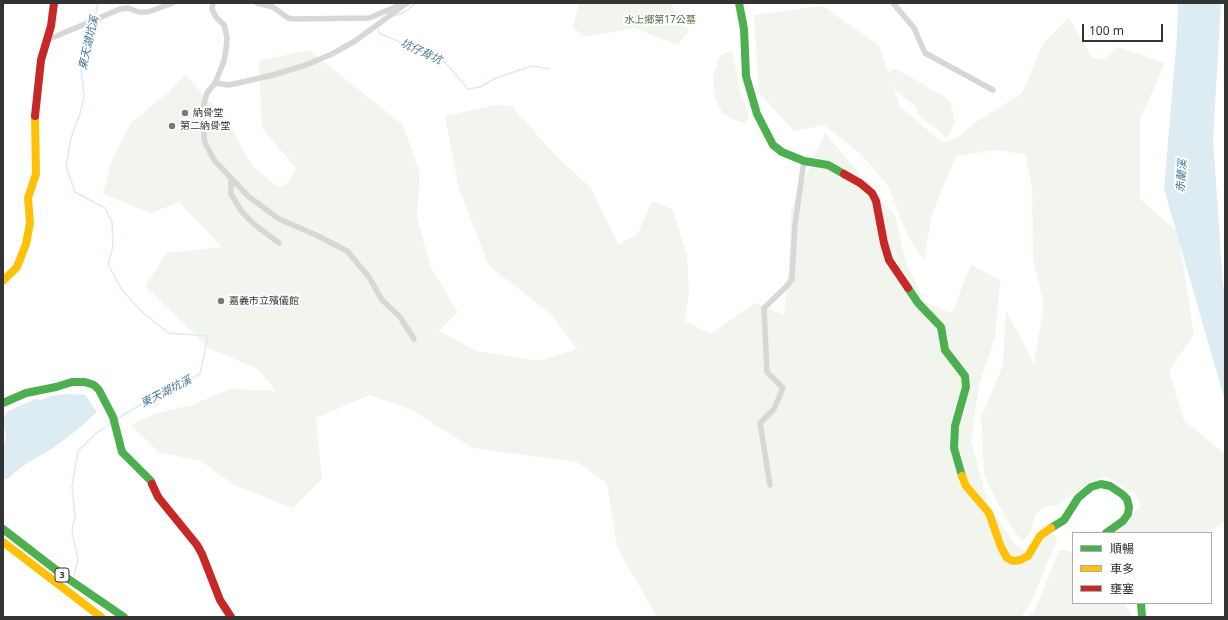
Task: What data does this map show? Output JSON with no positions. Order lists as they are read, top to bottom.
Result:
{
  "streets": {
    "main road": ["3"]
  },
  "water": ["東天湖坑溪", "坑仔背坑", "赤蘭溪"],
  "parks": ["水上鄉第17公墓"],
  "places": ["納骨堂", "第二納骨堂", "嘉義市立殯儀館"],
  "legend": ["順暢", "車多", "壅塞"],
  "scale_bar": "100 m"
}
